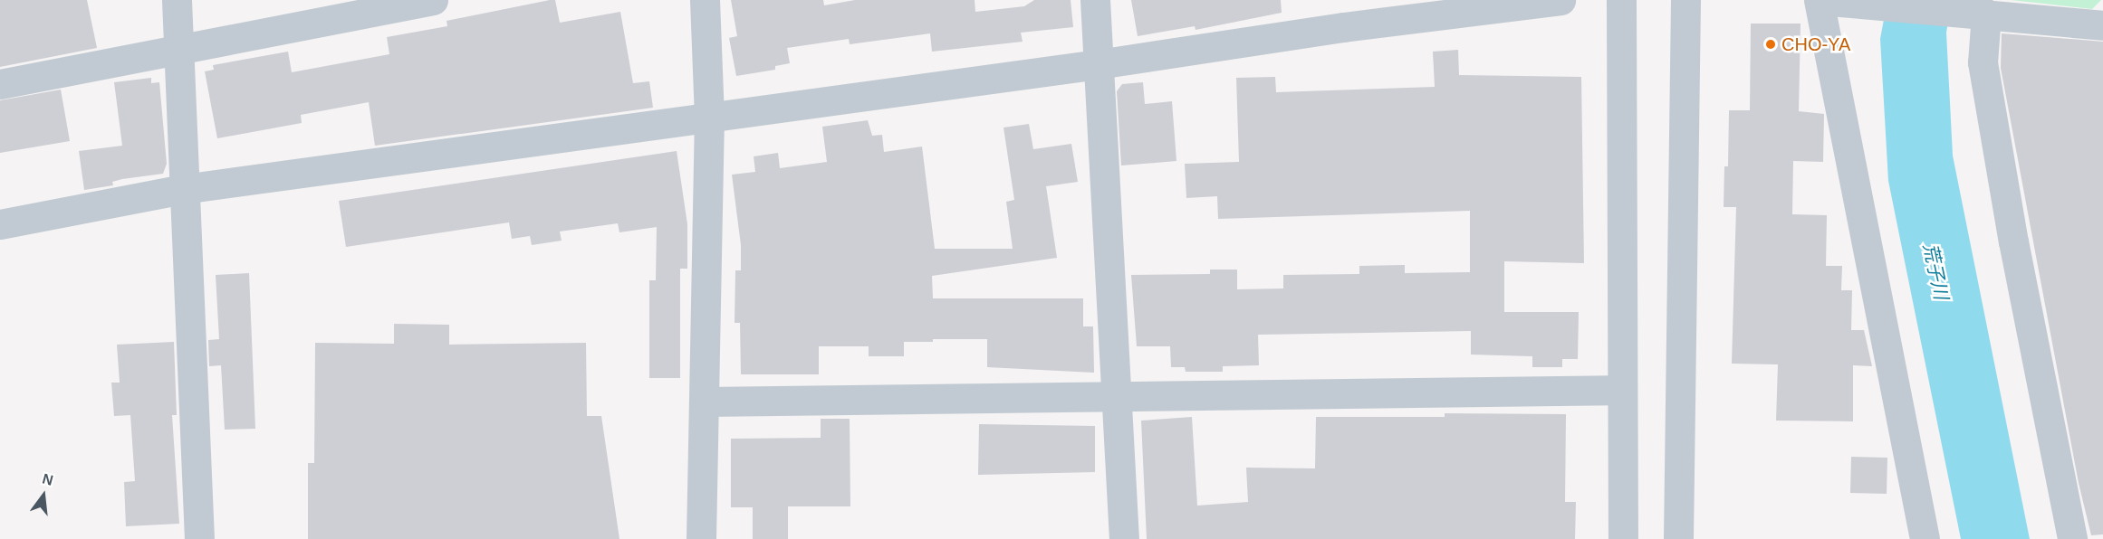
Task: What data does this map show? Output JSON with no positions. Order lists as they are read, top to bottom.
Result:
{
  "water": ["荒子川"],
  "places": ["CHO-YA"],
  "north": "top"
}
